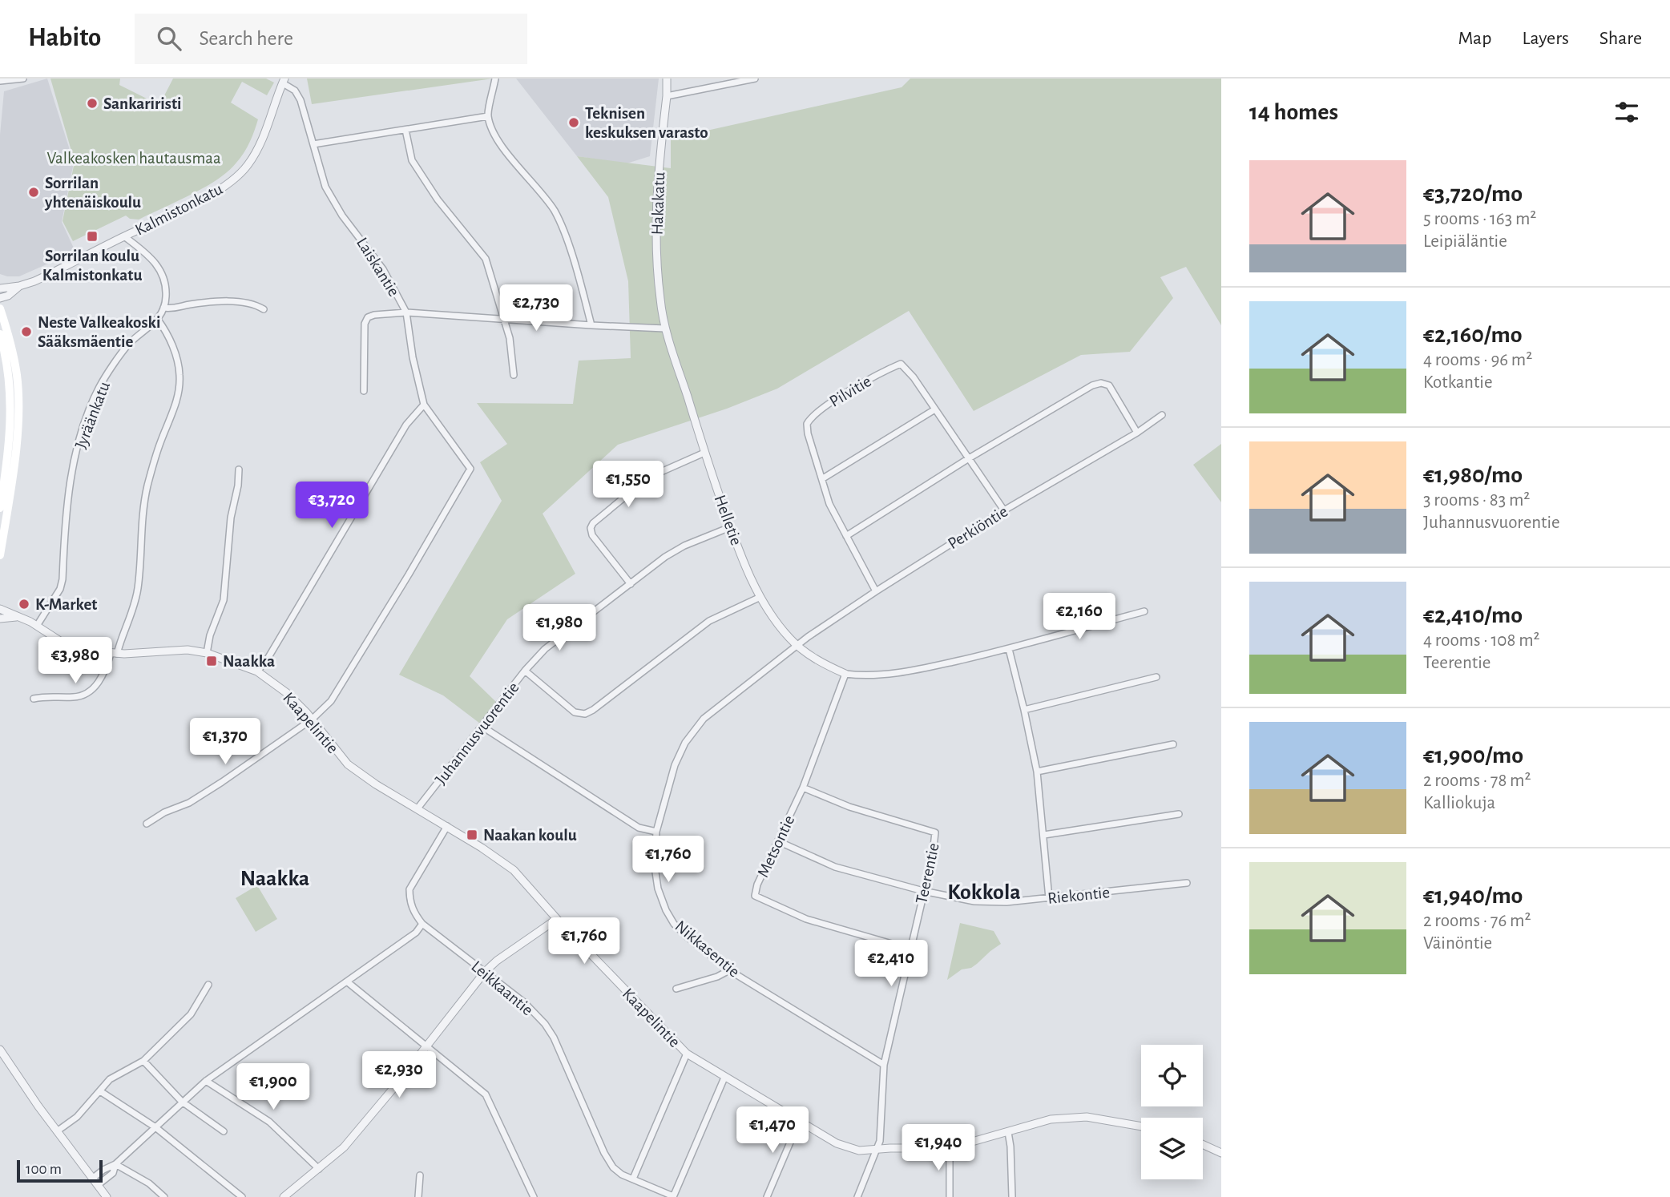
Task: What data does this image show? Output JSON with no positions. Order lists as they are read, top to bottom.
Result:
{
  "streets": {
    "street": [
      "Hakakatu",
      "Kalmistonkatu",
      "Laiskantie",
      "Pilvitie",
      "Jyräänkatu",
      "Helletie",
      "Perkiöntie",
      "Kaapelintie",
      "Juhannusvuorentie",
      "Metsontie",
      "Teerentie",
      "Riekontie",
      "Nikkasentie",
      "Leikkaantie"
    ]
  },
  "crossings": [
    ["Hakakatu", "Laiskantie"],
    ["Hakakatu", "Helletie"],
    ["Kalmistonkatu", "Laiskantie"],
    ["Kalmistonkatu", "Jyräänkatu"],
    ["Laiskantie", "Helletie"],
    ["Pilvitie", "Perkiöntie"],
    ["Jyräänkatu", "Kaapelintie"],
    ["Helletie", "Perkiöntie"],
    ["Helletie", "Juhannusvuorentie"],
    ["Helletie", "Metsontie"],
    ["Helletie", "Nikkasentie"],
    ["Perkiöntie", "Nikkasentie"],
    ["Kaapelintie", "Juhannusvuorentie"],
    ["Kaapelintie", "Teerentie"],
    ["Kaapelintie", "Leikkaantie"],
    ["Metsontie", "Teerentie"],
    ["Metsontie", "Riekontie"],
    ["Teerentie", "Riekontie"],
    ["Teerentie", "Nikkasentie"]
  ],
  "districts": ["Naakka", "Kokkola"],
  "parks": ["Valkeakosken hautausmaa"],
  "places": {
    "other": [
      "Sankariristi",
      "Teknisen keskuksen varasto",
      "Sorrilan yhtenäiskoulu",
      "Neste Valkeakoski Sääksmäentie",
      "K-Market"
    ],
    "transit": ["Sorrilan koulu Kalmistonkatu", "Naakka", "Naakan koulu"]
  },
  "scale_bar": "100 m",
  "page": {
    "header": "Habito",
    "search": "Search here",
    "nav": ["Map", "Layers", "Share"],
    "heading": "14 homes",
    "list": [
      {
        "name": "€3,720/mo",
        "note": "5 rooms · 163 m² · Leipiäläntie"
      },
      {
        "name": "€2,160/mo",
        "note": "4 rooms · 96 m² · Kotkantie"
      },
      {
        "name": "€1,980/mo",
        "note": "3 rooms · 83 m² · Juhannusvuorentie"
      },
      {
        "name": "€2,410/mo",
        "note": "4 rooms · 108 m² · Teerentie"
      },
      {
        "name": "€1,900/mo",
        "note": "2 rooms · 78 m² · Kalliokuja"
      },
      {
        "name": "€1,940/mo",
        "note": "2 rooms · 76 m² · Väinöntie"
      }
    ],
    "price": [
      "€2,730",
      "€1,550",
      "€3,720",
      "€2,160",
      "€1,980",
      "€3,980",
      "€1,370",
      "€1,760",
      "€1,760",
      "€2,410",
      "€2,930",
      "€1,900",
      "€1,470",
      "€1,940"
    ],
    "scale": "100 m"
  }
}
